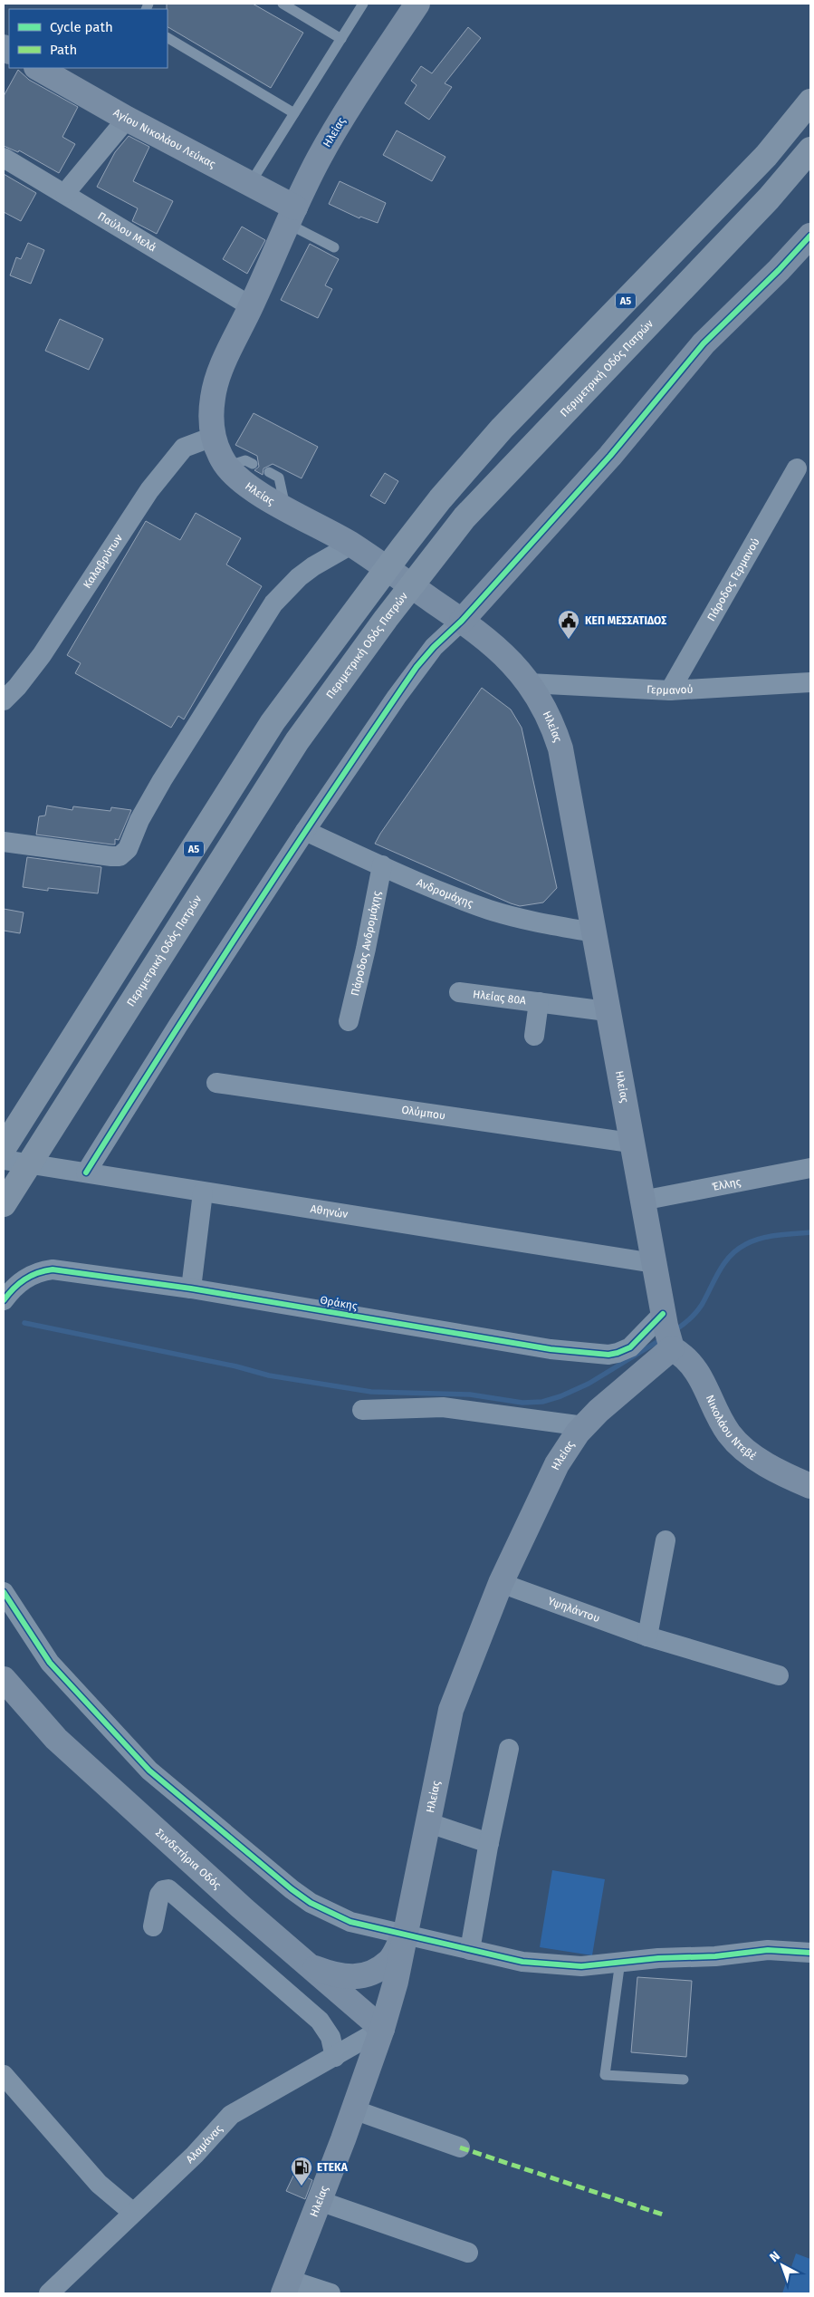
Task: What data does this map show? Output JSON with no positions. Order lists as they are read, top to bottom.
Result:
{
  "streets": {
    "highway": ["Α5", "Περιμετρική Οδός Πατρών"],
    "main road": [
      "Ηλείας",
      "Αγίου Νικολάου Λεύκας",
      "Νικολάου Ντεβέ",
      "Συνδετήρια Οδός"
    ],
    "street": [
      "Παύλου Μελά",
      "Καλαβρύτων",
      "Πάροδος Γερμανού",
      "Γερμανού",
      "Ανδρομάχης",
      "Πάροδος Ανδρομάχης",
      "Ηλείας 80Α",
      "Ολύμπου",
      "Έλλης",
      "Αθηνών",
      "Θράκης",
      "Υψηλάντου",
      "Αλαμάνας"
    ]
  },
  "crossings": [
    ["Ηλείας", "Αγίου Νικολάου Λεύκας"],
    ["Ηλείας", "Παύλου Μελά"],
    ["Ηλείας", "Καλαβρύτων"],
    ["Ηλείας", "Γερμανού"],
    ["Ηλείας", "Ανδρομάχης"],
    ["Ηλείας", "Ηλείας 80Α"],
    ["Ηλείας", "Ολύμπου"],
    ["Ηλείας", "Έλλης"],
    ["Ηλείας", "Αθηνών"],
    ["Ηλείας", "Θράκης"],
    ["Ηλείας", "Νικολάου Ντεβέ"],
    ["Ηλείας", "Υψηλάντου"],
    ["Ηλείας", "Συνδετήρια Οδός"],
    ["Ηλείας", "Αλαμάνας"],
    ["Πάροδος Γερμανού", "Γερμανού"],
    ["Ανδρομάχης", "Πάροδος Ανδρομάχης"],
    ["Θράκης", "Νικολάου Ντεβέ"],
    ["Συνδετήρια Οδός", "Αλαμάνας"]
  ],
  "places": {
    "public building": ["ΚΕΠ ΜΕΣΣΑΤΙΔΟΣ"],
    "fuel station": ["ΕΤΕΚΑ"]
  },
  "legend": ["Cycle path", "Path"],
  "north": "top left"
}
